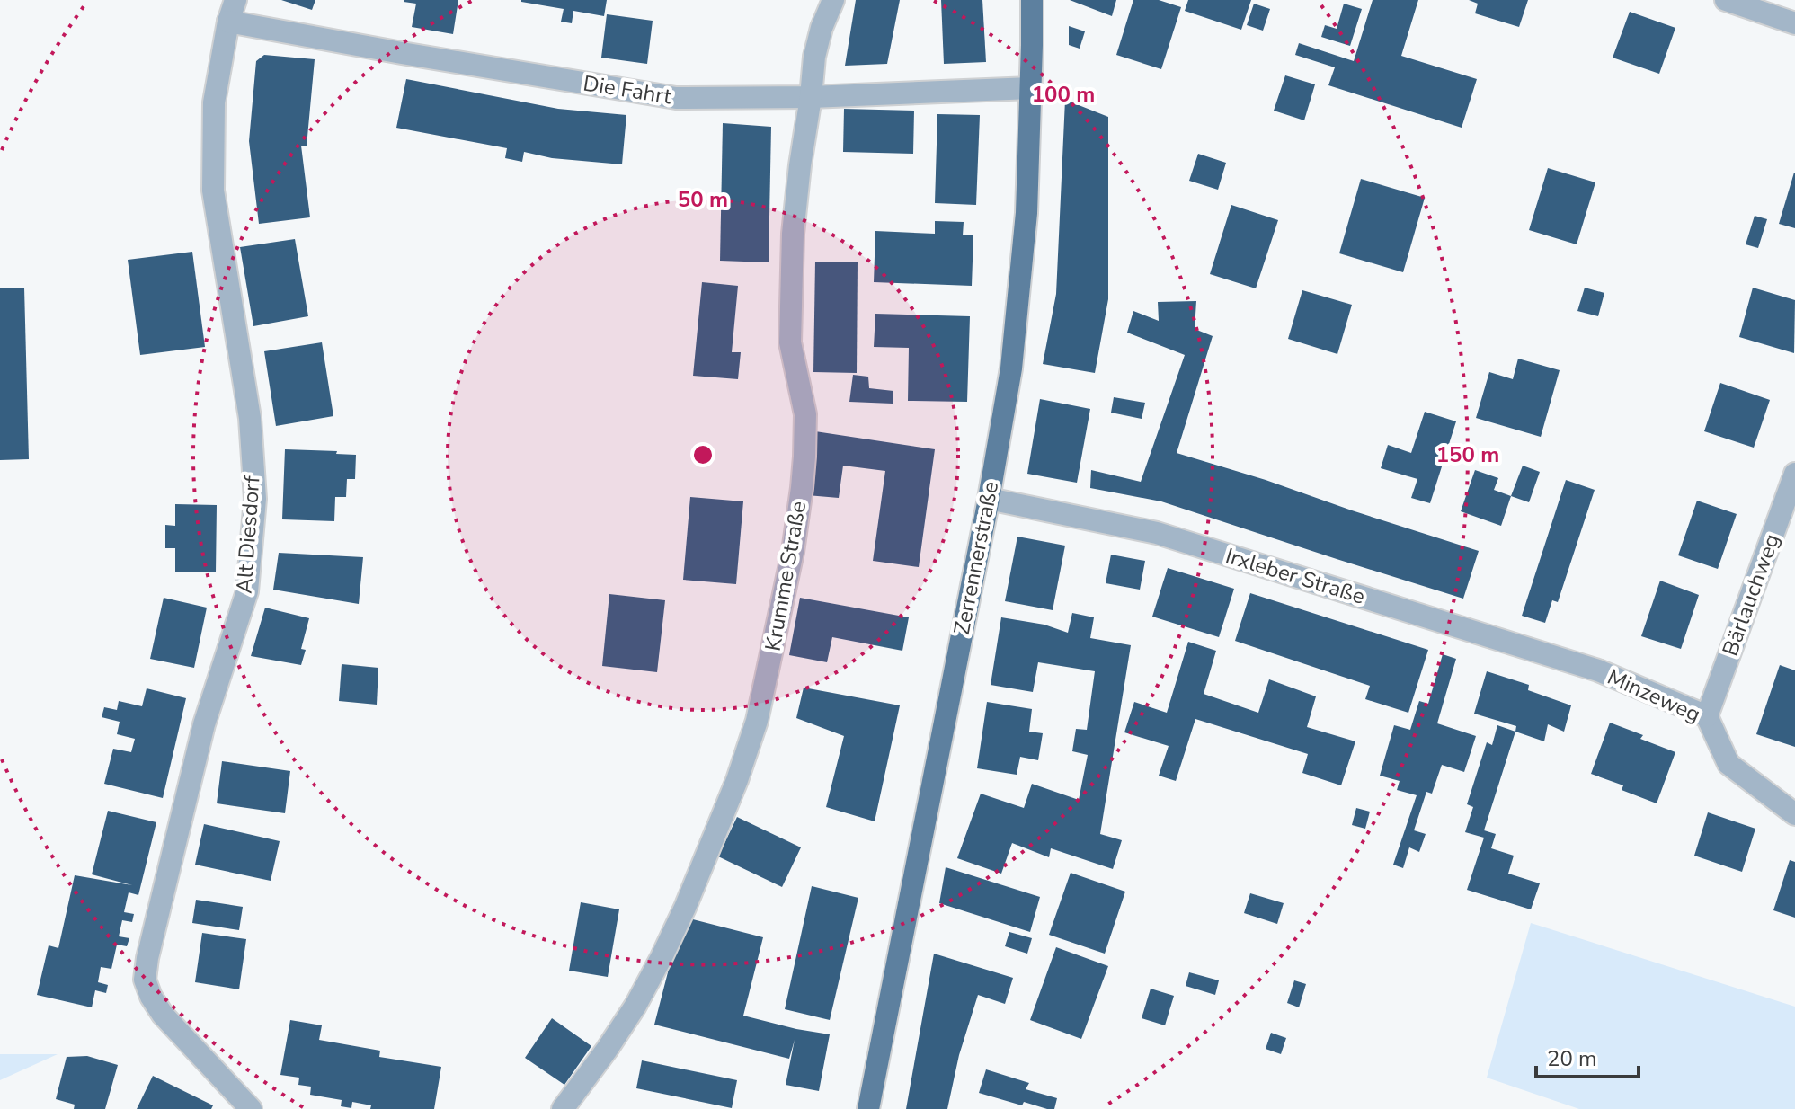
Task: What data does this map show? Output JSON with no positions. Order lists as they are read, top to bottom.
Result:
{
  "streets": {
    "main road": ["Zerrennerstraße"],
    "street": [
      "Die Fahrt",
      "Alt Diesdorf",
      "Krumme Straße",
      "Irxleber Straße",
      "Bärlauchweg",
      "Minzeweg"
    ]
  },
  "crossings": [
    ["Die Fahrt", "Alt Diesdorf"],
    ["Die Fahrt", "Zerrennerstraße"],
    ["Die Fahrt", "Krumme Straße"],
    ["Zerrennerstraße", "Irxleber Straße"],
    ["Irxleber Straße", "Minzeweg"],
    ["Bärlauchweg", "Minzeweg"]
  ],
  "scale_bar": "20 m",
  "rings": ["100 m", "50 m", "150 m"]
}
